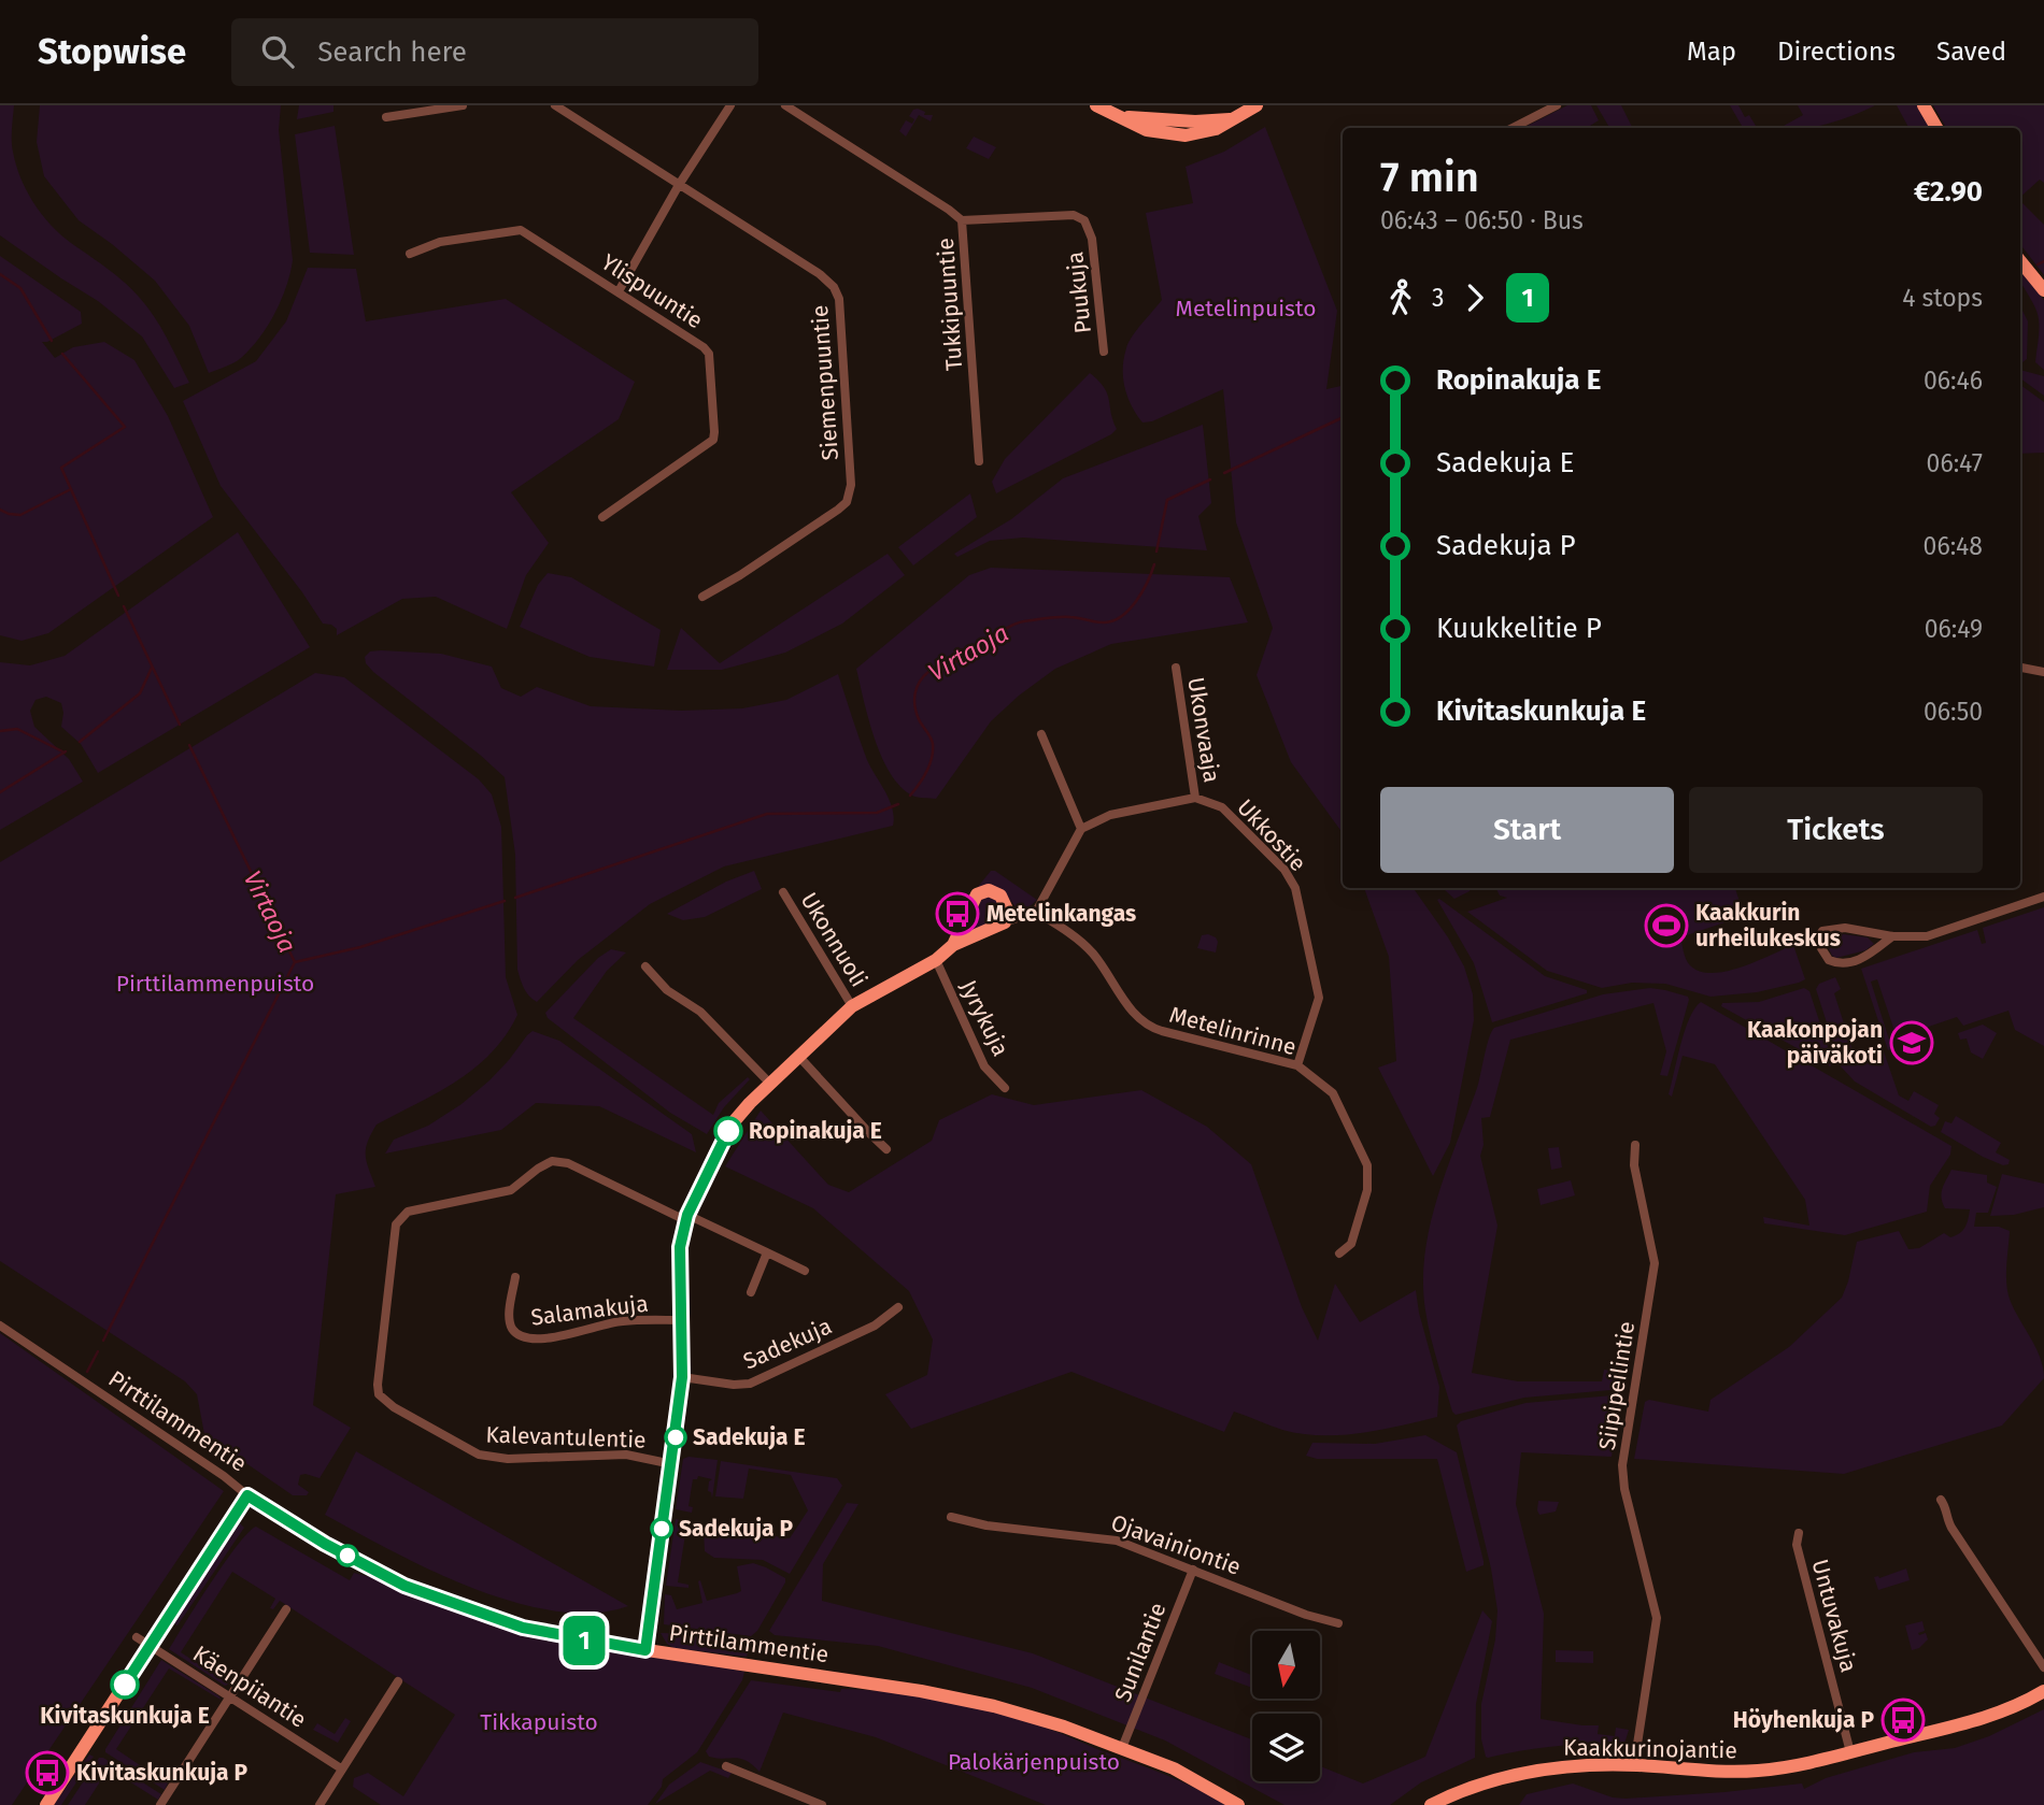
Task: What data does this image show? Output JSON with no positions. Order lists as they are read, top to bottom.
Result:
{
  "streets": {
    "street": [
      "Ylispuuntie",
      "Puukuja",
      "Tukkipuuntie",
      "Siemenpuuntie",
      "Ukonvaaja",
      "Ukkostie",
      "Ukonnuoli",
      "Jyrykuja",
      "Metelinrinne",
      "Salamakuja",
      "Sadekuja",
      "Siipipeilintie",
      "Pirttilammentie",
      "Kalevantulentie",
      "Ojavainiontie",
      "Untuvakuja",
      "Sunilantie",
      "Käenpiiantie",
      "Kaakkurinojantie"
    ]
  },
  "crossings": [
    ["Puukuja", "Tukkipuuntie"],
    ["Ukonvaaja", "Ukkostie"],
    ["Ukkostie", "Metelinrinne"],
    ["Siipipeilintie", "Kaakkurinojantie"],
    ["Pirttilammentie", "Sunilantie"],
    ["Ojavainiontie", "Sunilantie"],
    ["Untuvakuja", "Kaakkurinojantie"]
  ],
  "water": ["Virtaoja"],
  "parks": [
    "Metelinpuisto",
    "Pirttilammenpuisto",
    "Tikkapuisto",
    "Palokärjenpuisto"
  ],
  "places": {
    "bus stop": ["Metelinkangas", "Höyhenkuja P", "Kivitaskunkuja P"],
    "sports": ["Kaakkurin urheilukeskus"],
    "school or university": ["Kaakonpojan päiväkoti"],
    "other": [
      "Ropinakuja E",
      "Sadekuja E",
      "Sadekuja P",
      "Kivitaskunkuja E"
    ]
  },
  "lines": ["bus line 1"],
  "north": "bottom",
  "page": {
    "header": "Stopwise",
    "search": "Search here",
    "nav": ["Map", "Directions", "Saved"],
    "on_map": "1",
    "heading": ["7 min", "06:43 – 06:50 · Bus", "€2.90"],
    "legs": ["3", "1", "4 stops"],
    "list": [
      {
        "name": "Ropinakuja E",
        "value": "06:46"
      },
      {
        "name": "Sadekuja E",
        "value": "06:47"
      },
      {
        "name": "Sadekuja P",
        "value": "06:48"
      },
      {
        "name": "Kuukkelitie P",
        "value": "06:49"
      },
      {
        "name": "Kivitaskunkuja E",
        "value": "06:50"
      }
    ],
    "buttons": ["Start", "Tickets"]
  }
}
